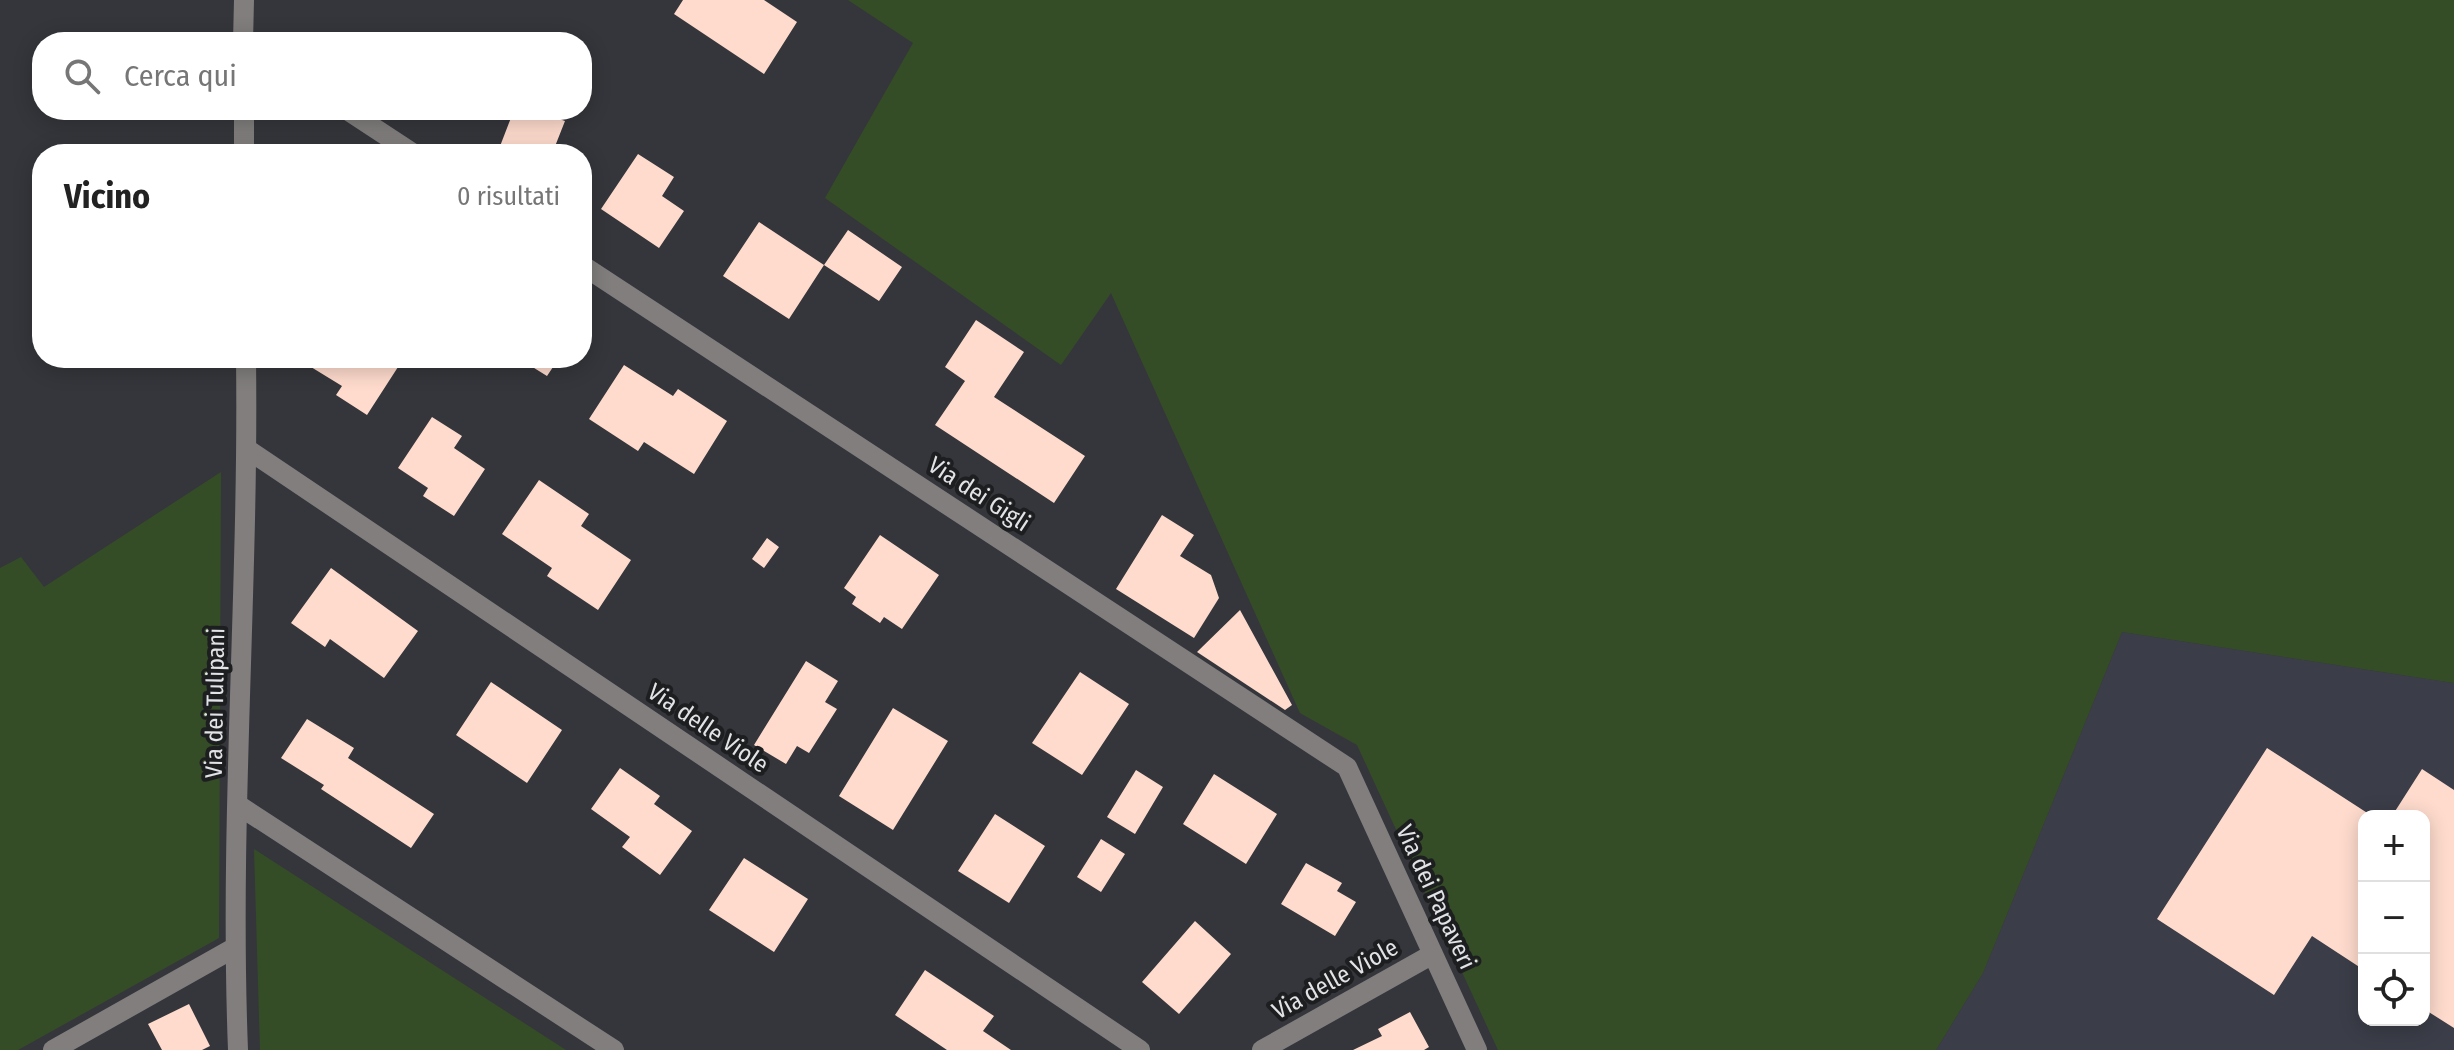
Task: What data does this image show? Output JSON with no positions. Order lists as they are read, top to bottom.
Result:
{
  "streets": {
    "street": [
      "Via dei Gigli",
      "Via dei Tulipani",
      "Via delle Viole",
      "Via dei Papaveri"
    ]
  },
  "crossings": [
    ["Via dei Gigli", "Via dei Papaveri"],
    ["Via dei Tulipani", "Via delle Viole"],
    ["Via delle Viole", "Via dei Papaveri"]
  ],
  "page": {
    "search": "Cerca qui",
    "heading": ["Vicino", "0 risultati"],
    "map_buttons": ["+", "−"]
  }
}
